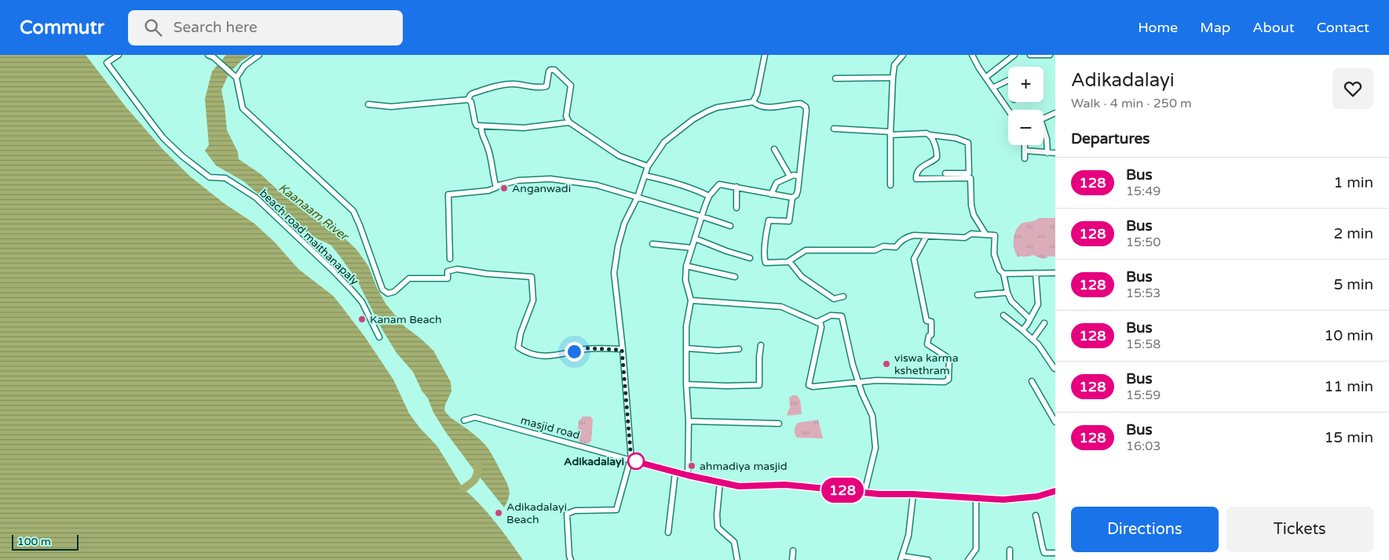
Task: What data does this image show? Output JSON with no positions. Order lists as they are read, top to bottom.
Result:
{
  "streets": {
    "street": ["beach road maithanapaly", "masjid road"]
  },
  "water": ["Kaanaam River"],
  "places": [
    "Anganwadi",
    "Kanam Beach",
    "viswa karma kshethram",
    "Adikadalayi",
    "ahmadiya masjid",
    "Adikadalayi Beach"
  ],
  "lines": ["bus line 128"],
  "scale_bar": "100 m",
  "page": {
    "header": "Commutr",
    "search": "Search here",
    "nav": [
      "Home",
      "Map",
      "About",
      "Contact"
    ],
    "on_map": "128",
    "heading": [
      ["Adikadalayi", "Walk · 4 min · 250 m"],
      "Departures"
    ],
    "map_buttons": ["+", "−"],
    "list": [
      {
        "mark": "128",
        "name": "Bus",
        "note": "15:49",
        "value": "1 min"
      },
      {
        "mark": "128",
        "name": "Bus",
        "note": "15:50",
        "value": "2 min"
      },
      {
        "mark": "128",
        "name": "Bus",
        "note": "15:53",
        "value": "5 min"
      },
      {
        "mark": "128",
        "name": "Bus",
        "note": "15:58",
        "value": "10 min"
      },
      {
        "mark": "128",
        "name": "Bus",
        "note": "15:59",
        "value": "11 min"
      },
      {
        "mark": "128",
        "name": "Bus",
        "note": "16:03",
        "value": "15 min"
      }
    ],
    "buttons": ["Directions", "Tickets"],
    "scale": "100 m"
  }
}
